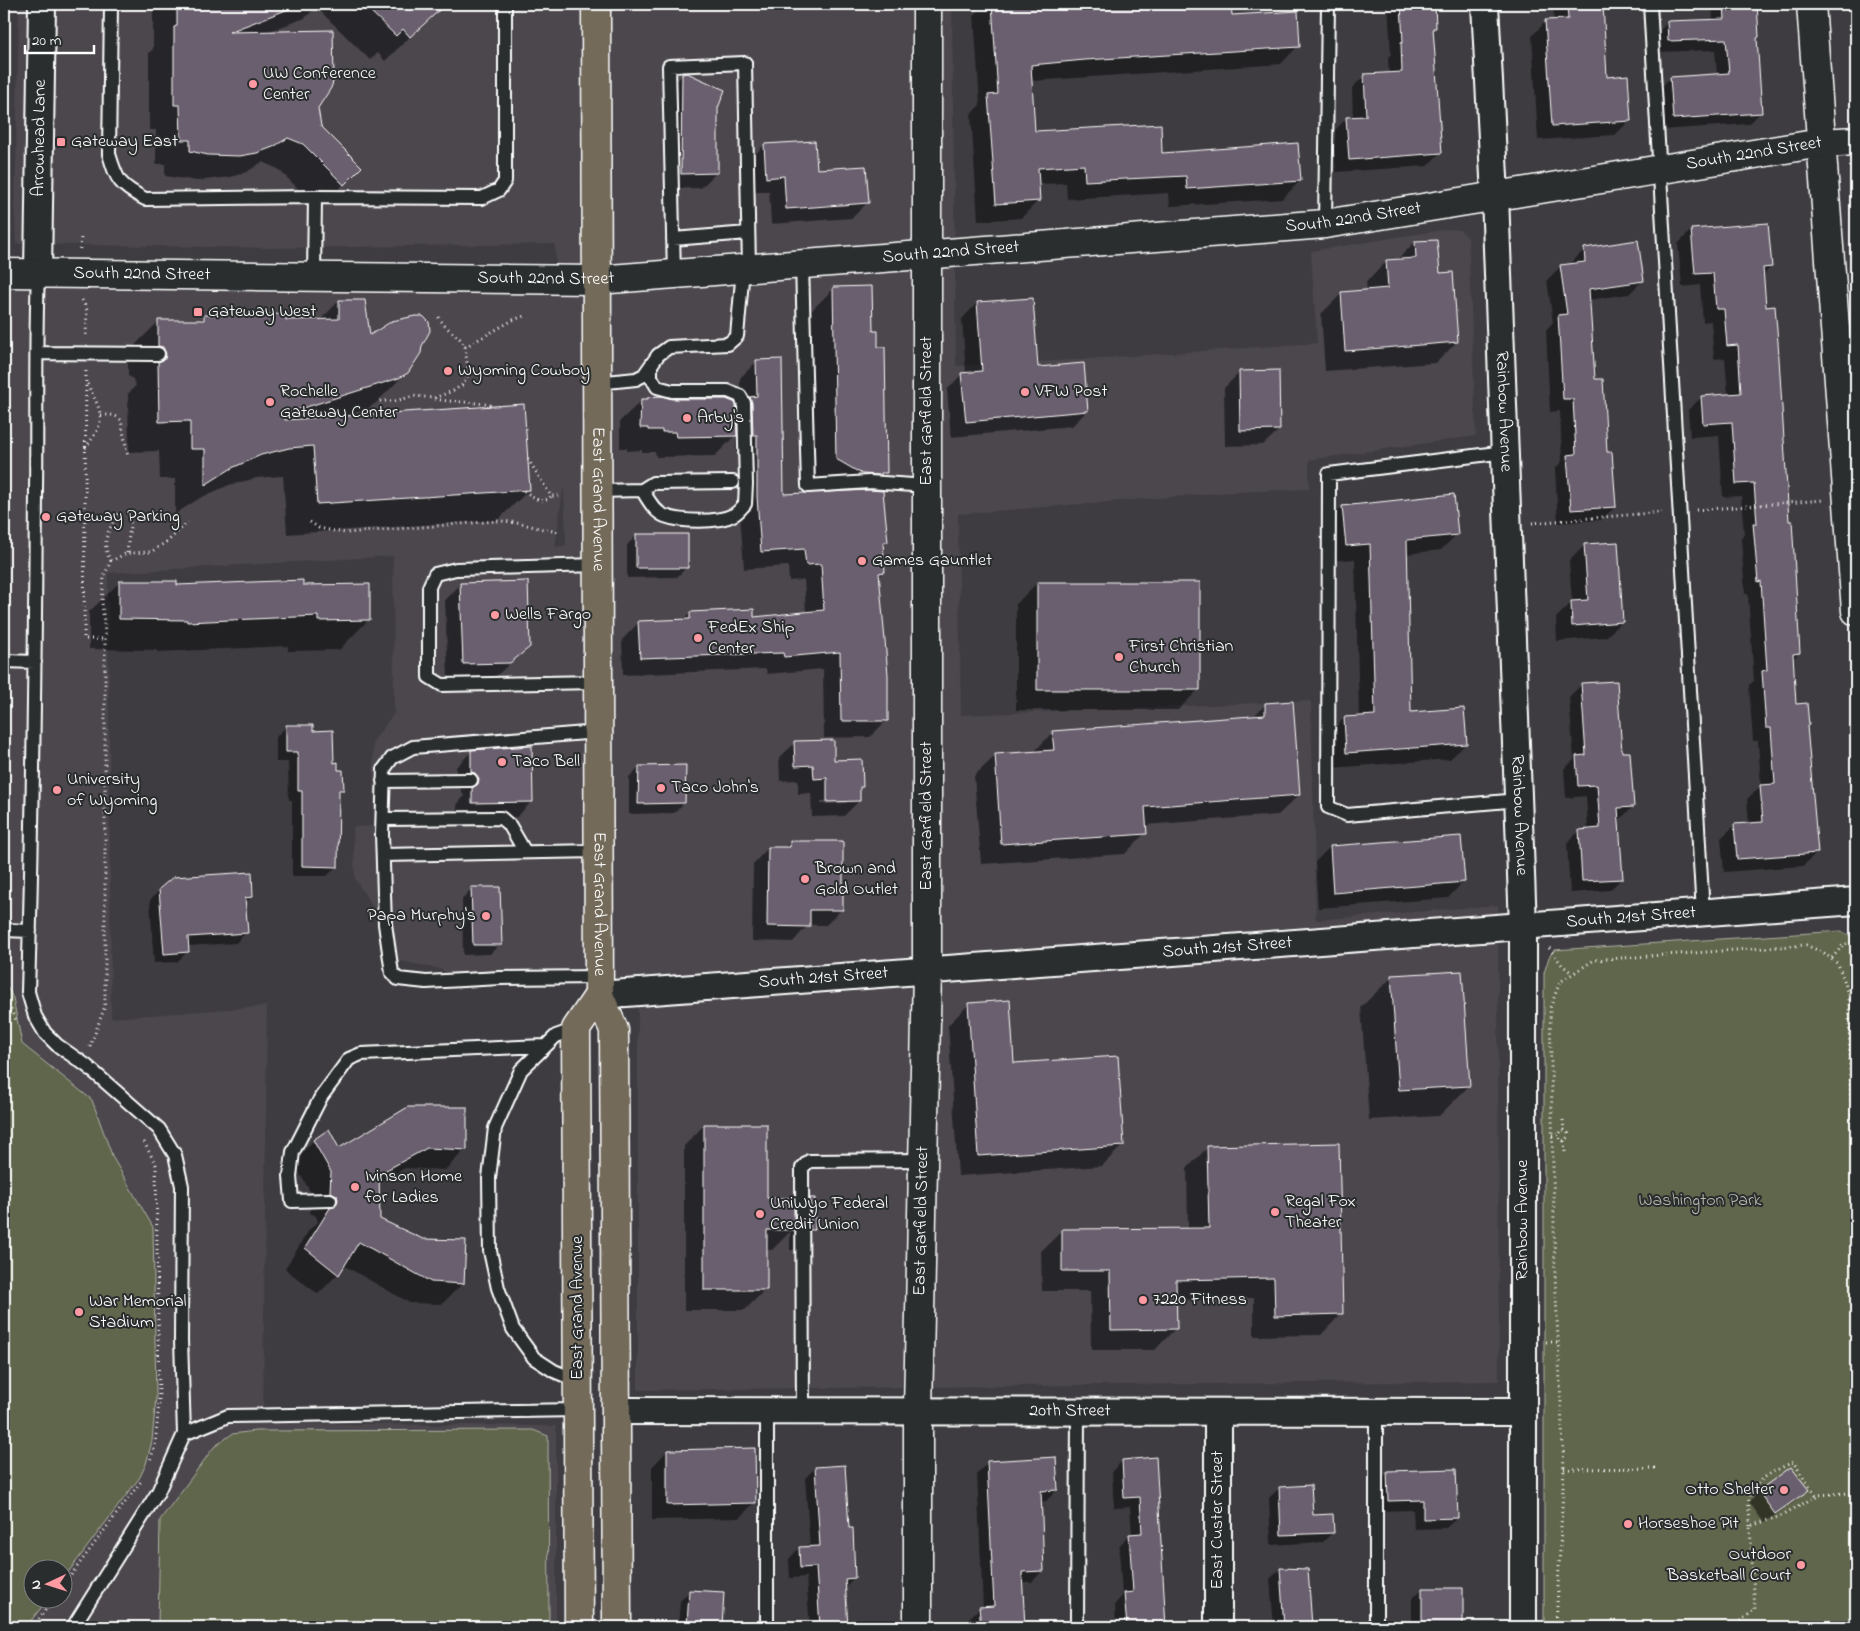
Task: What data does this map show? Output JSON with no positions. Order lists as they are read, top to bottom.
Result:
{
  "streets": {
    "main road": ["East Grand Avenue"],
    "street": [
      "Arrowhead Lane",
      "South 22nd Street",
      "Rainbow Avenue",
      "East Garfield Street",
      "South 21st Street",
      "20th Street",
      "East Custer Street"
    ]
  },
  "crossings": [
    ["Arrowhead Lane", "South 22nd Street"],
    ["South 22nd Street", "Rainbow Avenue"],
    ["South 22nd Street", "East Garfield Street"],
    ["South 22nd Street", "East Grand Avenue"],
    ["Rainbow Avenue", "South 21st Street"],
    ["Rainbow Avenue", "20th Street"],
    ["East Garfield Street", "South 21st Street"],
    ["East Garfield Street", "20th Street"],
    ["East Grand Avenue", "South 21st Street"],
    ["East Grand Avenue", "20th Street"],
    ["20th Street", "East Custer Street"]
  ],
  "parks": ["Washington Park"],
  "places": {
    "other": [
      "UW Conference Center",
      "Wyoming Cowboy",
      "VFW Post",
      "Rochelle Gateway Center",
      "Arby's",
      "Gateway Parking",
      "Games Gauntlet",
      "Wells Fargo",
      "FedEx Ship Center",
      "First Christian Church",
      "Taco Bell",
      "Taco John's",
      "University of Wyoming",
      "Brown and Gold Outlet",
      "Papa Murphy's",
      "Ivinson Home for Ladies",
      "Regal Fox Theater",
      "UniWyo Federal Credit Union",
      "7220 Fitness",
      "War Memorial Stadium",
      "Otto Shelter",
      "Horseshoe Pit",
      "Outdoor Basketball Court"
    ],
    "transit": ["Gateway East", "Gateway West"]
  },
  "scale_bar": "20 m",
  "north": "left"
}
